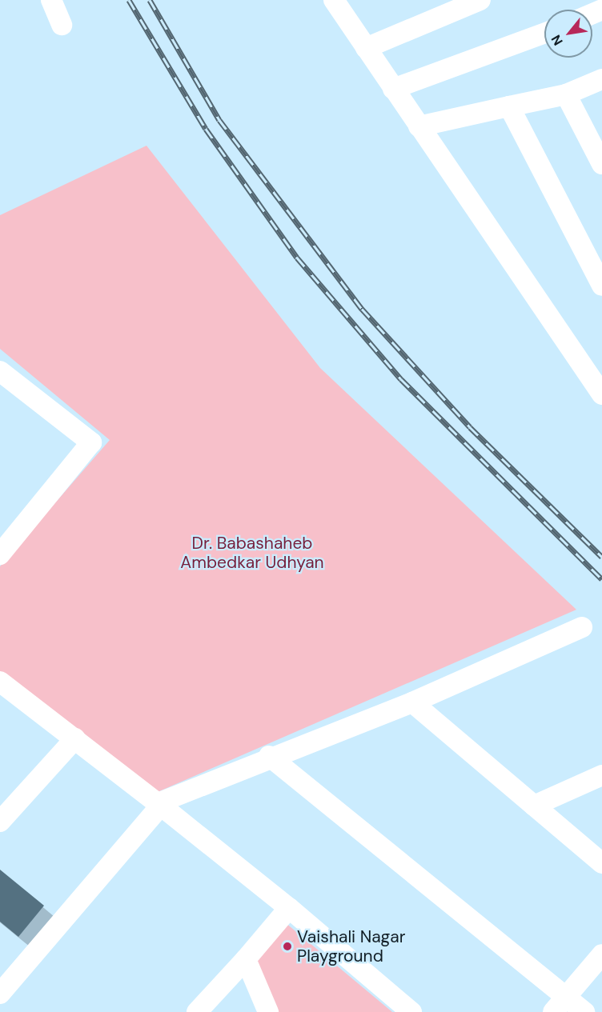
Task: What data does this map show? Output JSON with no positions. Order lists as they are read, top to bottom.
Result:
{
  "parks": ["Dr. Babashaheb Ambedkar Udhyan"],
  "places": ["Vaishali Nagar Playground"],
  "north": "bottom left"
}
